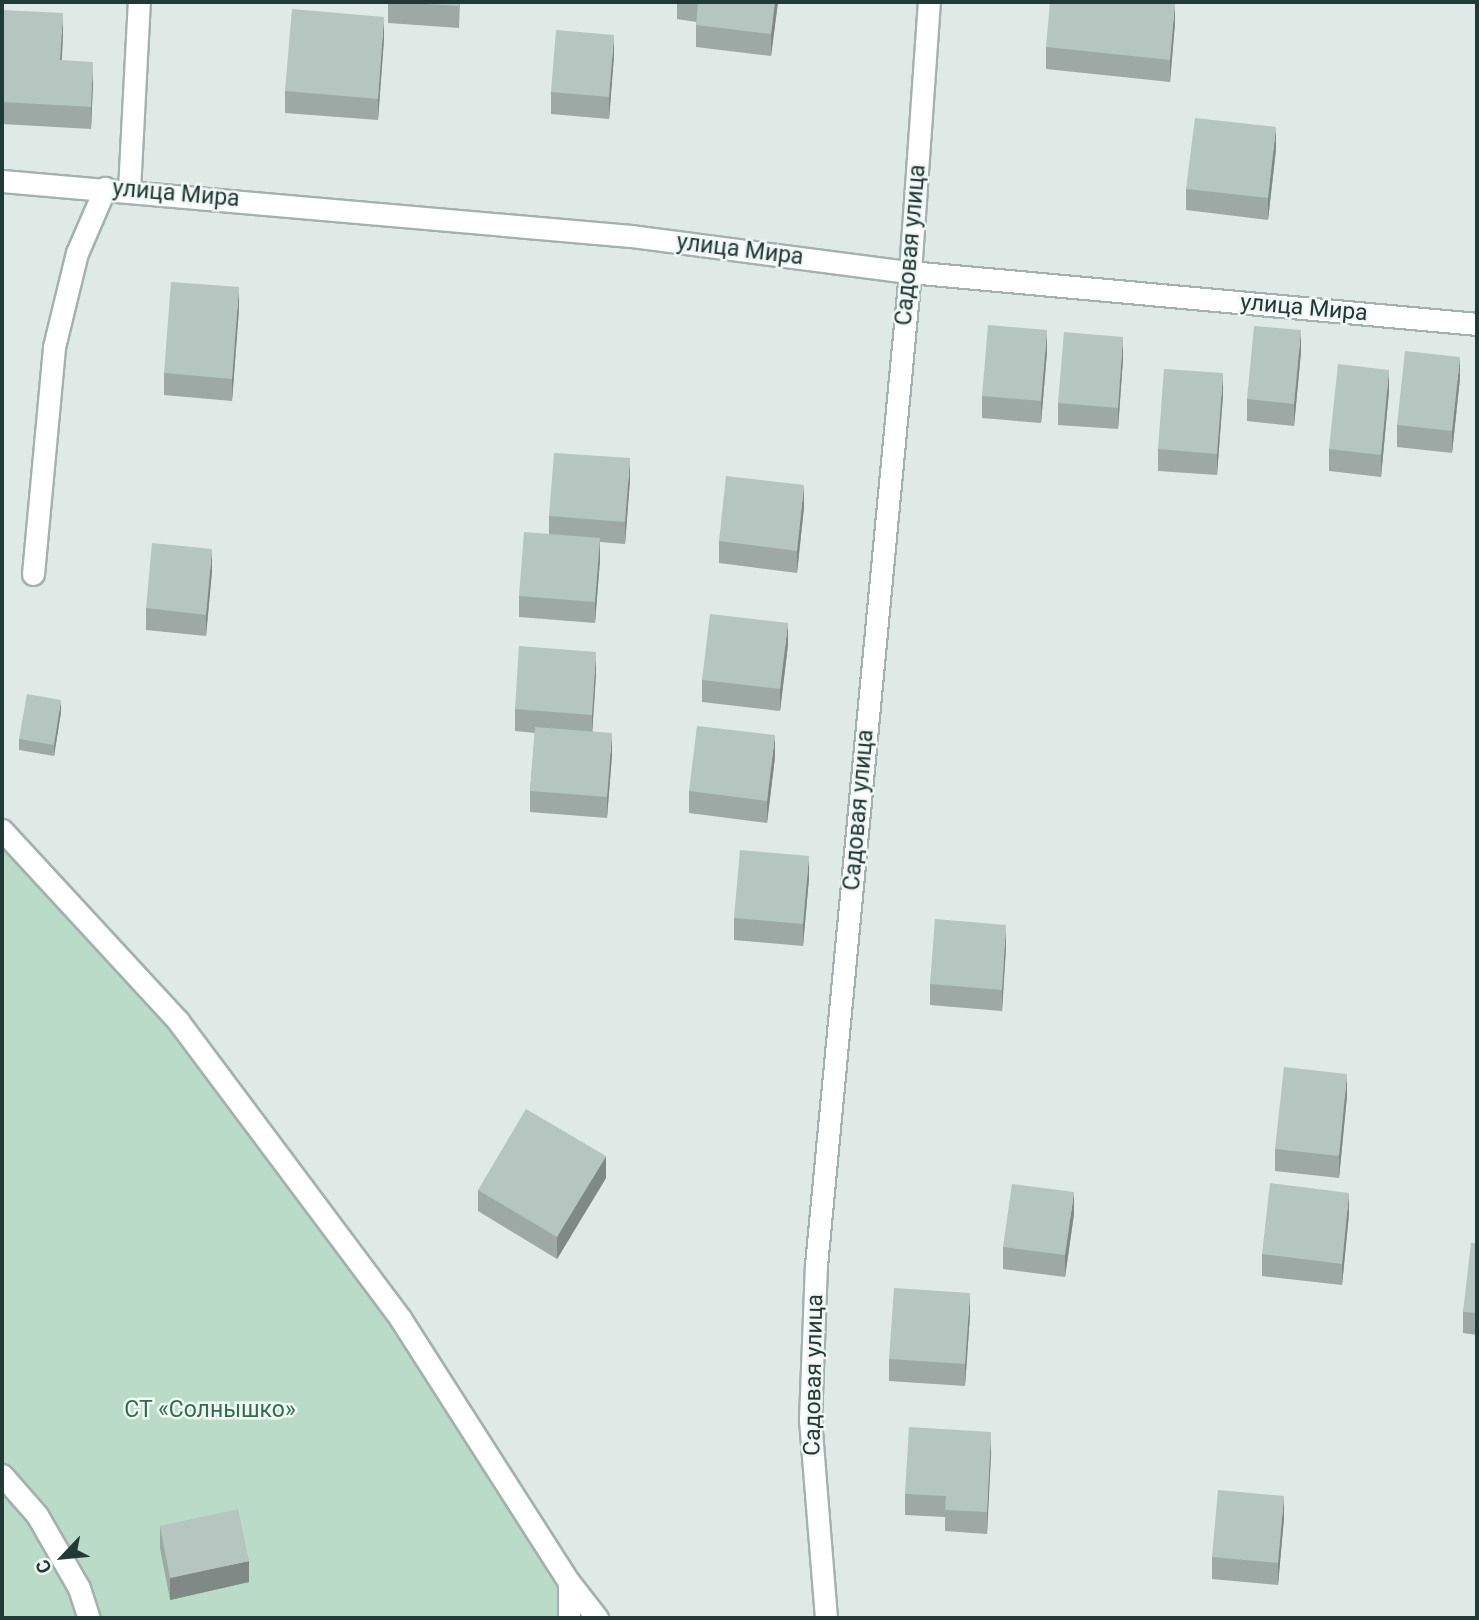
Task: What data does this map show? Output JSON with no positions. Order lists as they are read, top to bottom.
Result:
{
  "streets": {
    "street": ["улица Мира", "Садовая улица"]
  },
  "crossings": [
    ["улица Мира", "Садовая улица"]
  ],
  "parks": ["СТ «Солнышко»"],
  "north": "bottom left"
}
